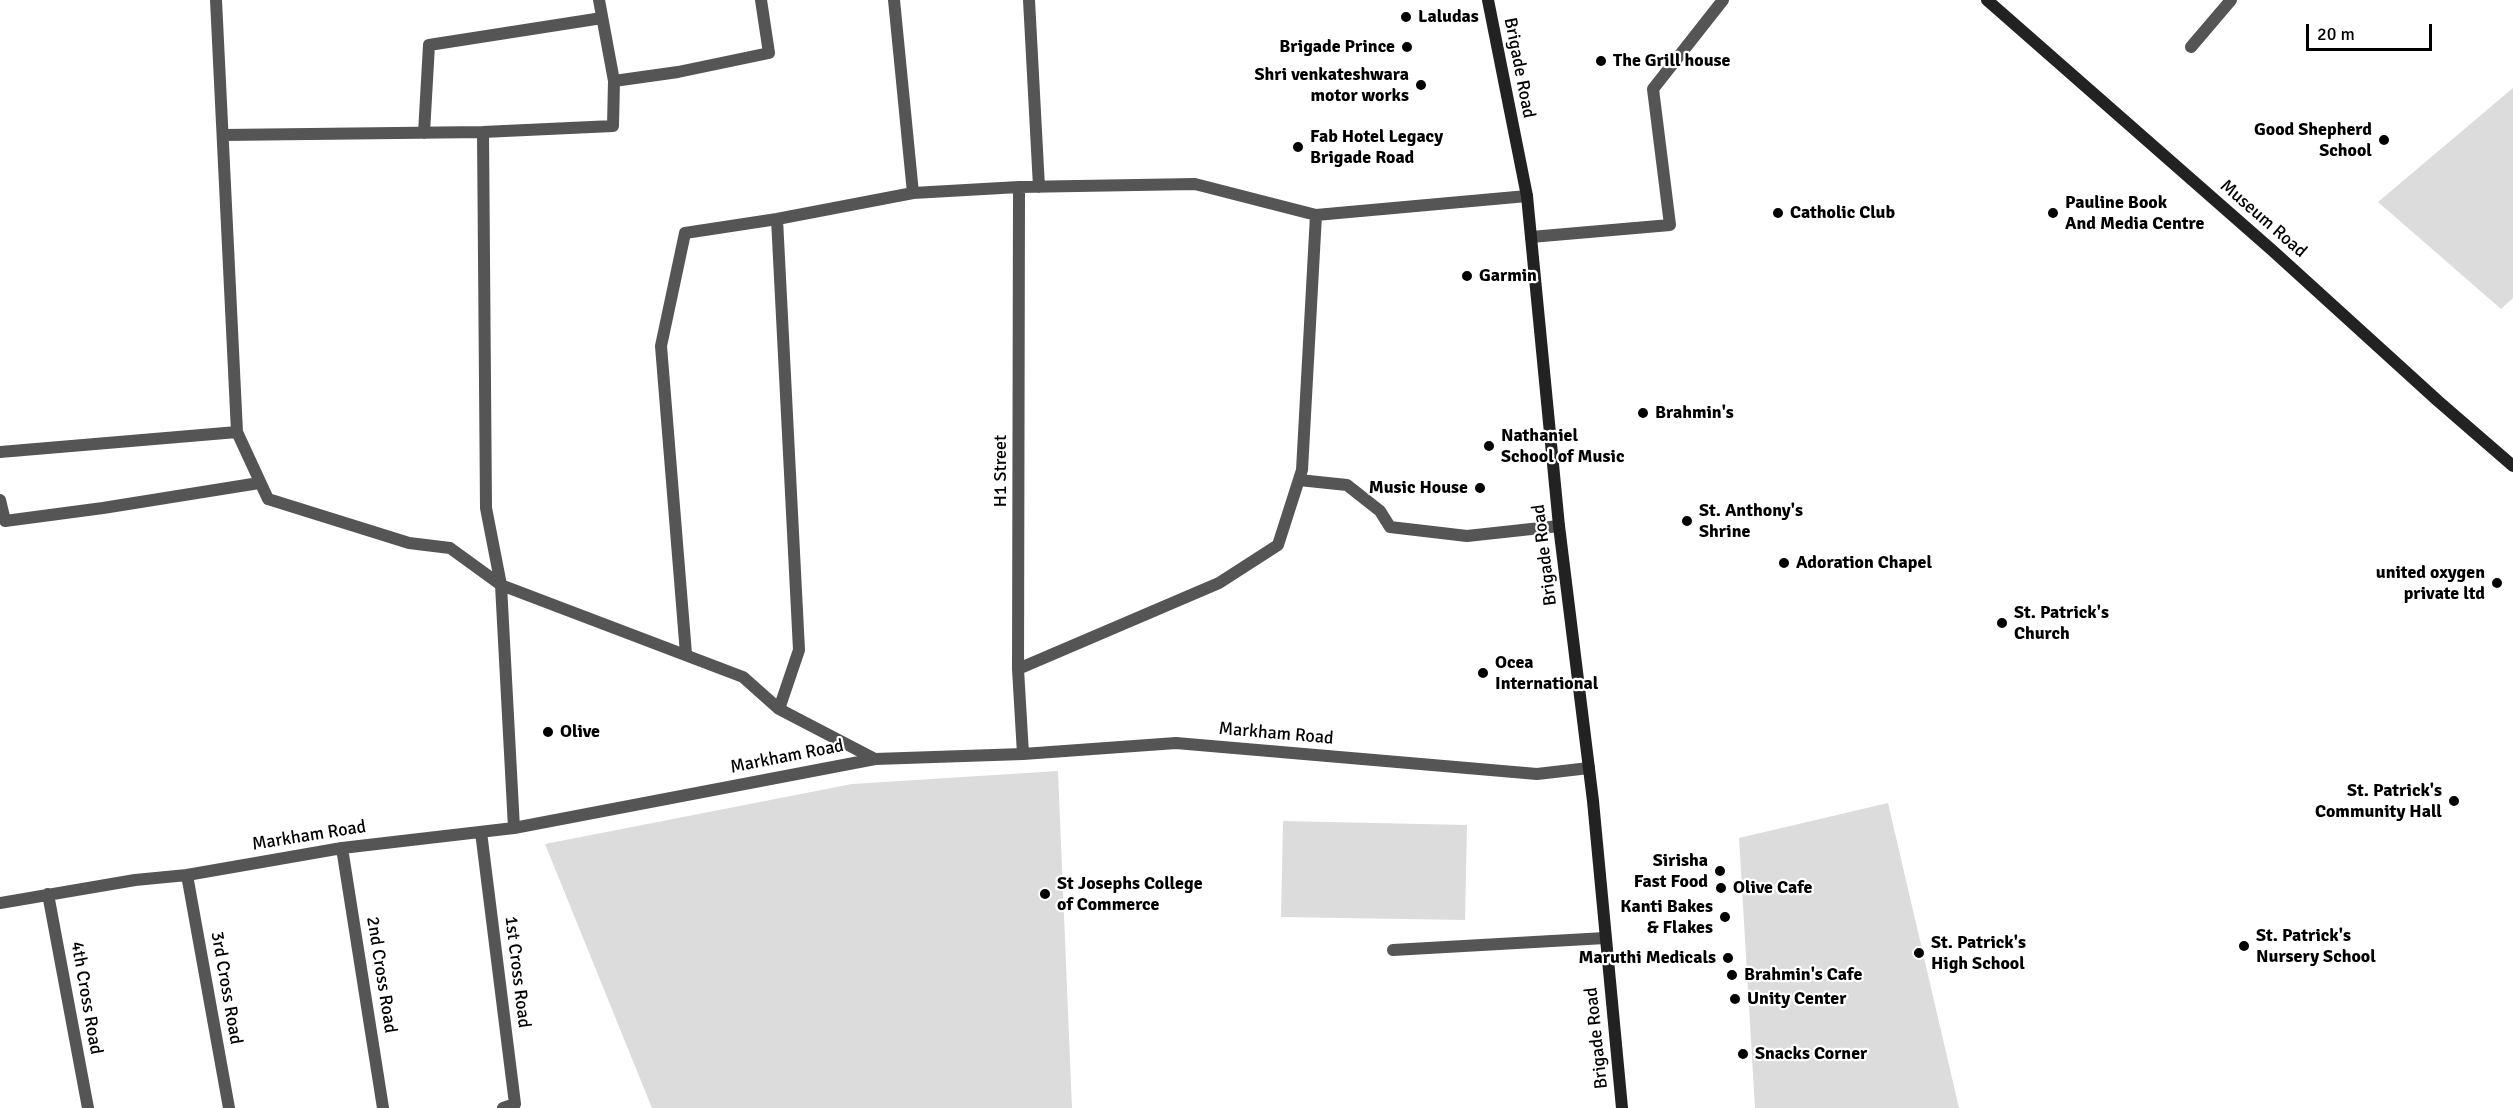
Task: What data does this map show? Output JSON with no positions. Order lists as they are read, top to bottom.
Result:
{
  "streets": {
    "main road": ["Brigade Road", "Museum Road"],
    "street": [
      "H1 Street",
      "Markham Road",
      "1st Cross Road",
      "2nd Cross Road",
      "3rd Cross Road",
      "4th Cross Road"
    ]
  },
  "crossings": [
    ["Brigade Road", "Markham Road"],
    ["H1 Street", "Markham Road"],
    ["Markham Road", "1st Cross Road"],
    ["Markham Road", "2nd Cross Road"],
    ["Markham Road", "3rd Cross Road"],
    ["Markham Road", "4th Cross Road"]
  ],
  "places": [
    "Laludas",
    "Brigade Prince",
    "The Grill house",
    "Shri venkateshwara motor works",
    "Good Shepherd School",
    "Fab Hotel Legacy Brigade Road",
    "Catholic Club",
    "Pauline Book And Media Centre",
    "Garmin",
    "Brahmin's",
    "Nathaniel School of Music",
    "Music House",
    "St. Anthony's Shrine",
    "Adoration Chapel",
    "united oxygen private ltd",
    "St. Patrick's Church",
    "Ocea International",
    "Olive",
    "St. Patrick's Community Hall",
    "Sirisha Fast Food",
    "Olive Cafe",
    "St Josephs College of Commerce",
    "Kanti Bakes & Flakes",
    "St. Patrick's Nursery School",
    "St. Patrick's High School",
    "Maruthi Medicals",
    "Brahmin's Cafe",
    "Unity Center",
    "Snacks Corner"
  ],
  "scale_bar": "20 m"
}
